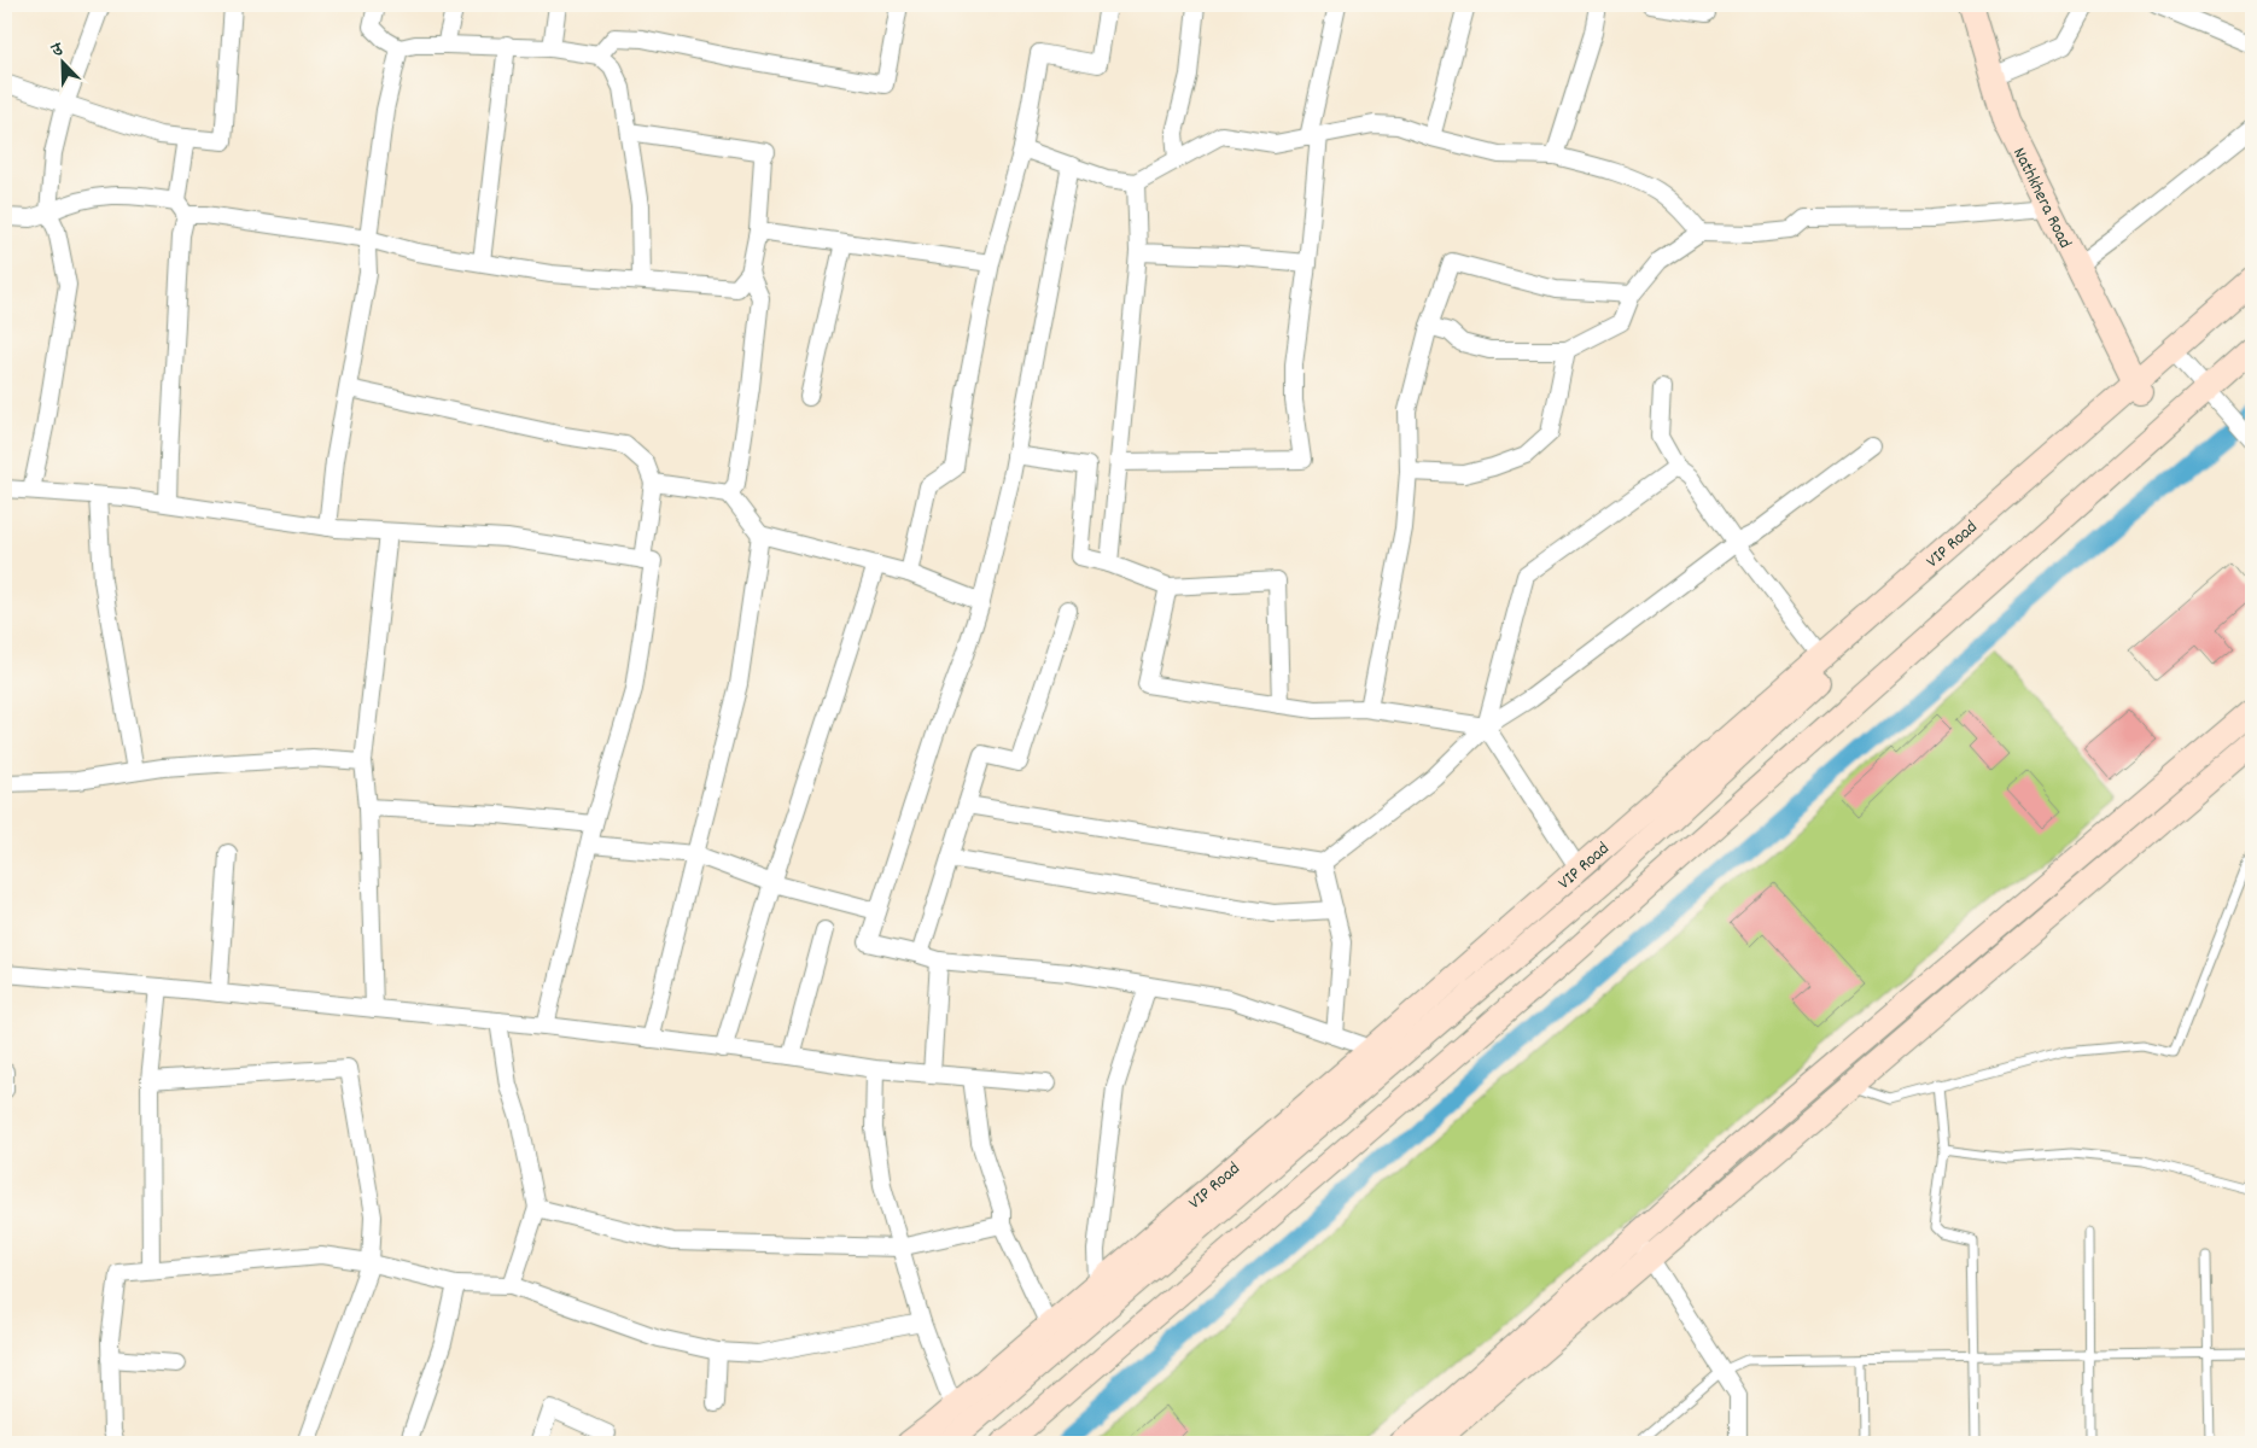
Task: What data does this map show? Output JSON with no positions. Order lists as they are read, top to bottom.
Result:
{
  "streets": {
    "street": ["Nathkhera Road", "VIP Road"]
  },
  "crossings": [
    ["Nathkhera Road", "VIP Road"]
  ],
  "north": "top left"
}
